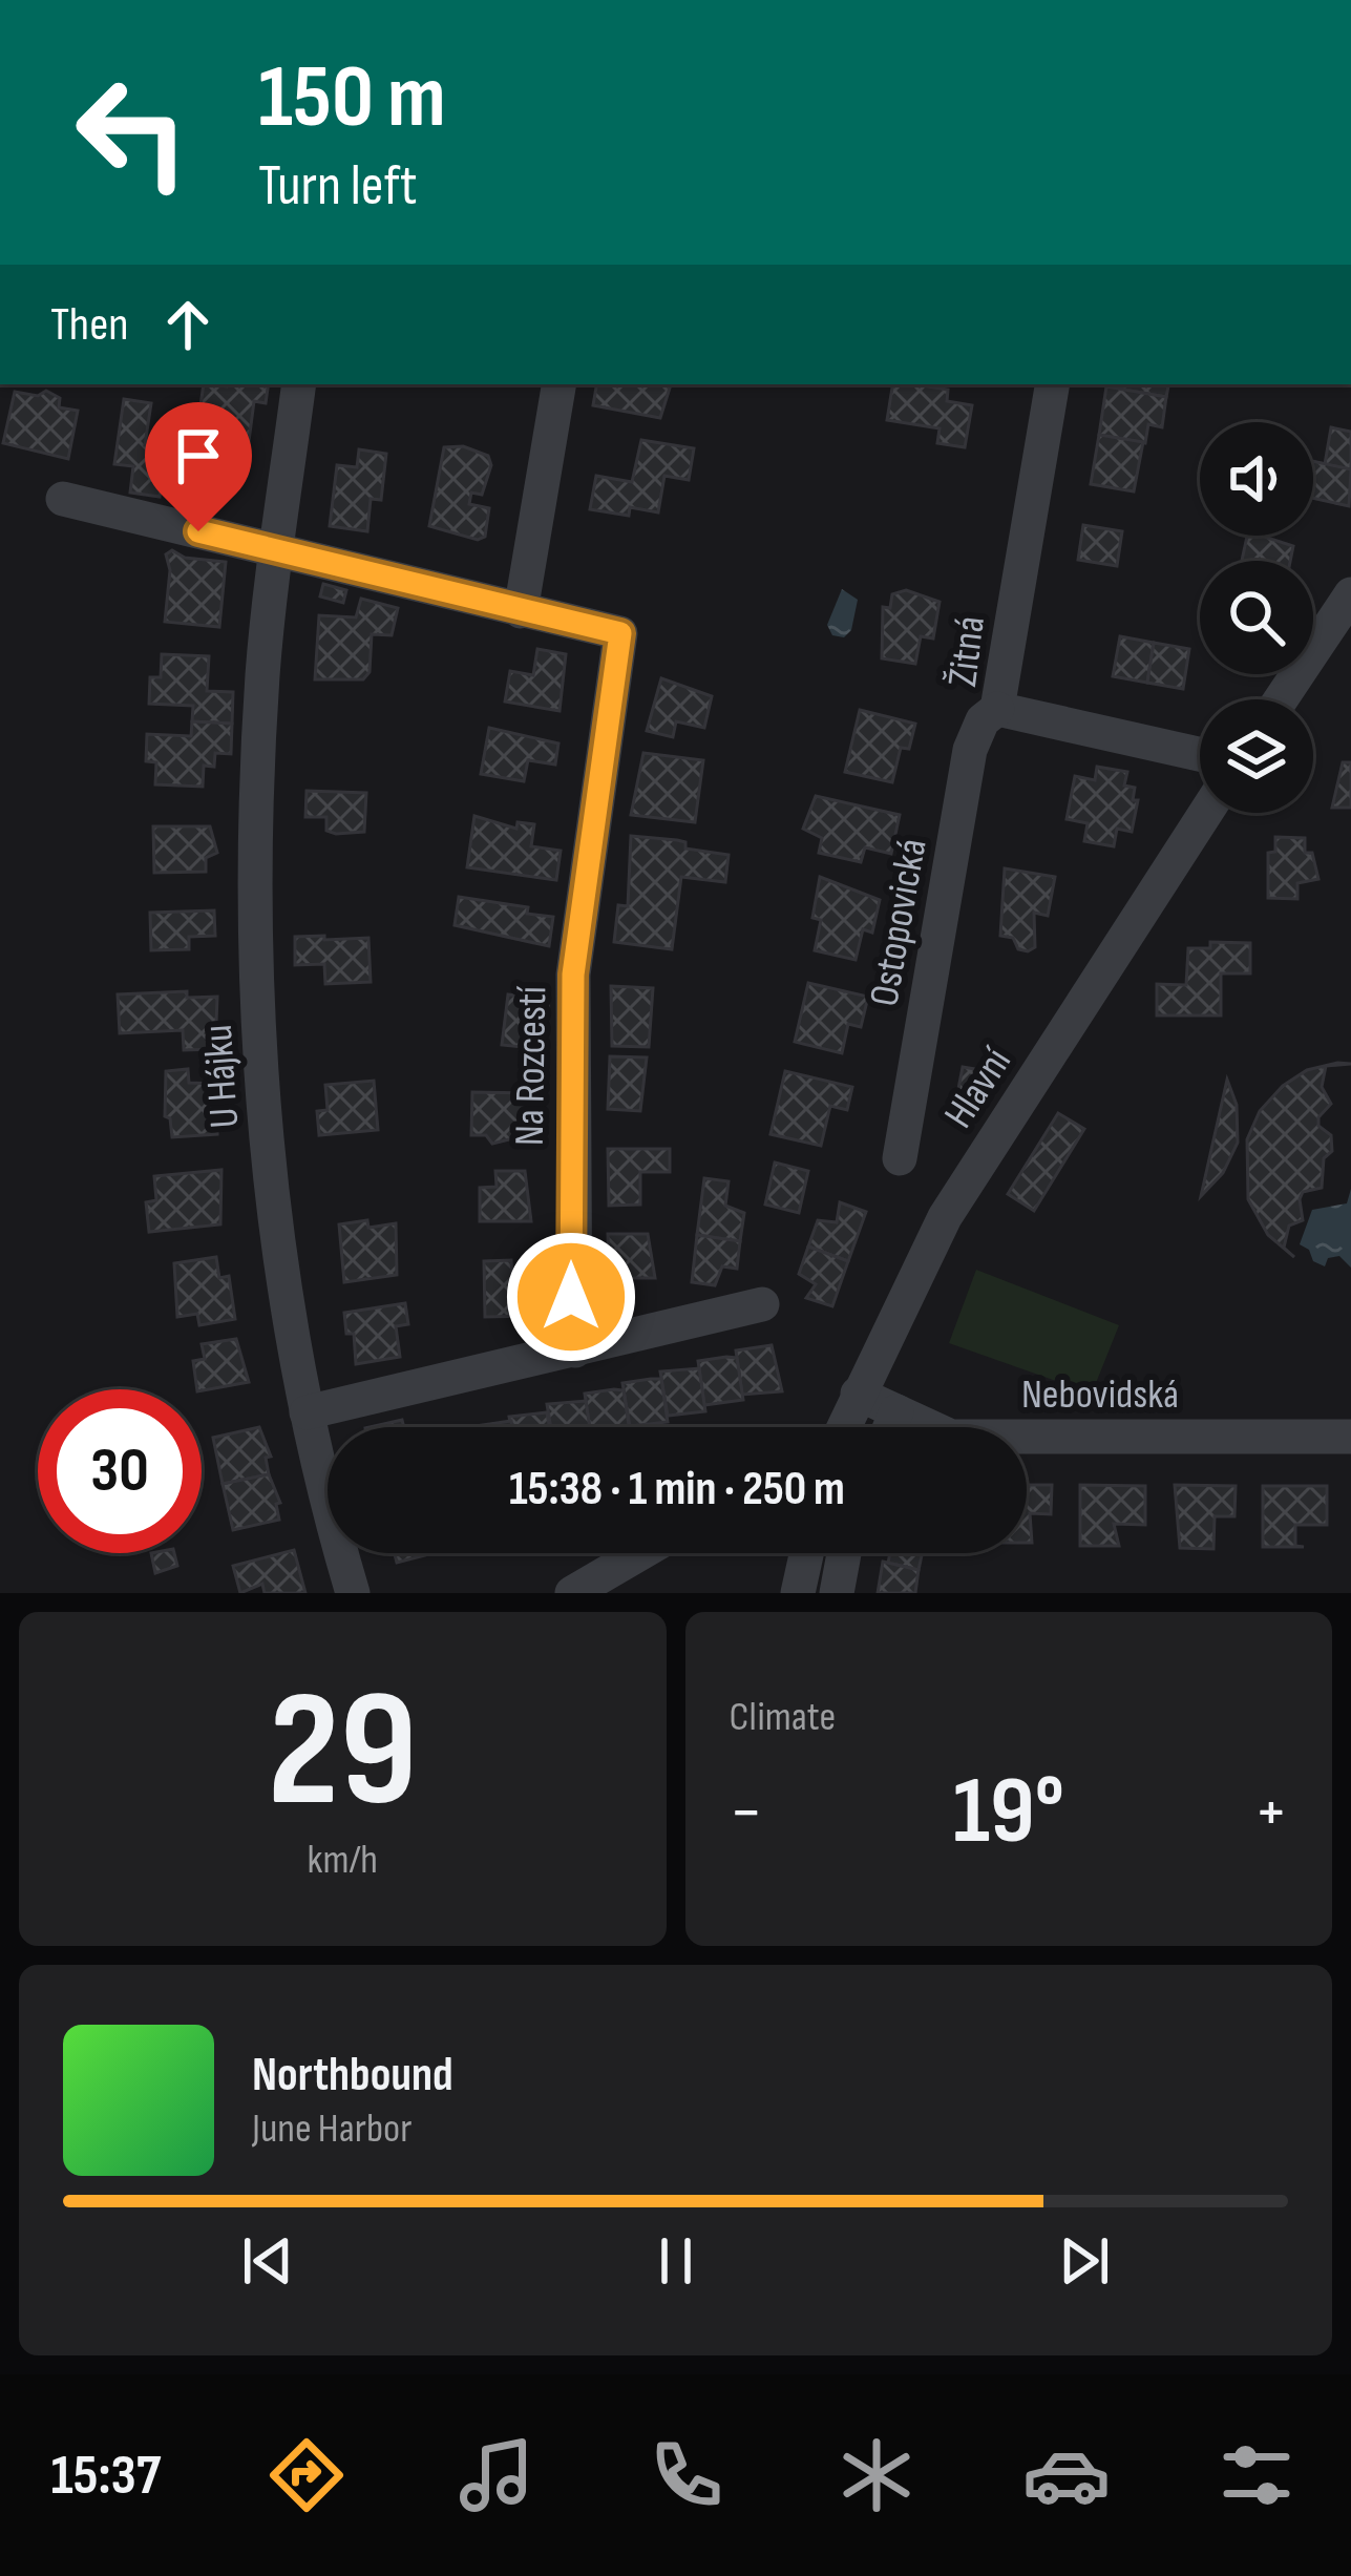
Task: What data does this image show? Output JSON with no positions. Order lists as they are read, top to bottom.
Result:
{
  "streets": {
    "street": [
      "Žitná",
      "Ostopovická",
      "Na Rozcestí",
      "U Hájku",
      "Hlavní",
      "Nebovidská"
    ]
  },
  "crossings": [
    ["Žitná", "Ostopovická"],
    ["Hlavní", "Nebovidská"]
  ],
  "page": {
    "turn": ["150 m", "Turn left"],
    "then": "Then",
    "limit": "30",
    "trip": "15:38 · 1 min · 250 m",
    "tile": [
      ["29", "km/h"],
      "Climate"
    ],
    "heat": ["−", "19°", "+"],
    "song": ["Northbound", "June Harbor"],
    "tabs": "15:37"
  }
}
